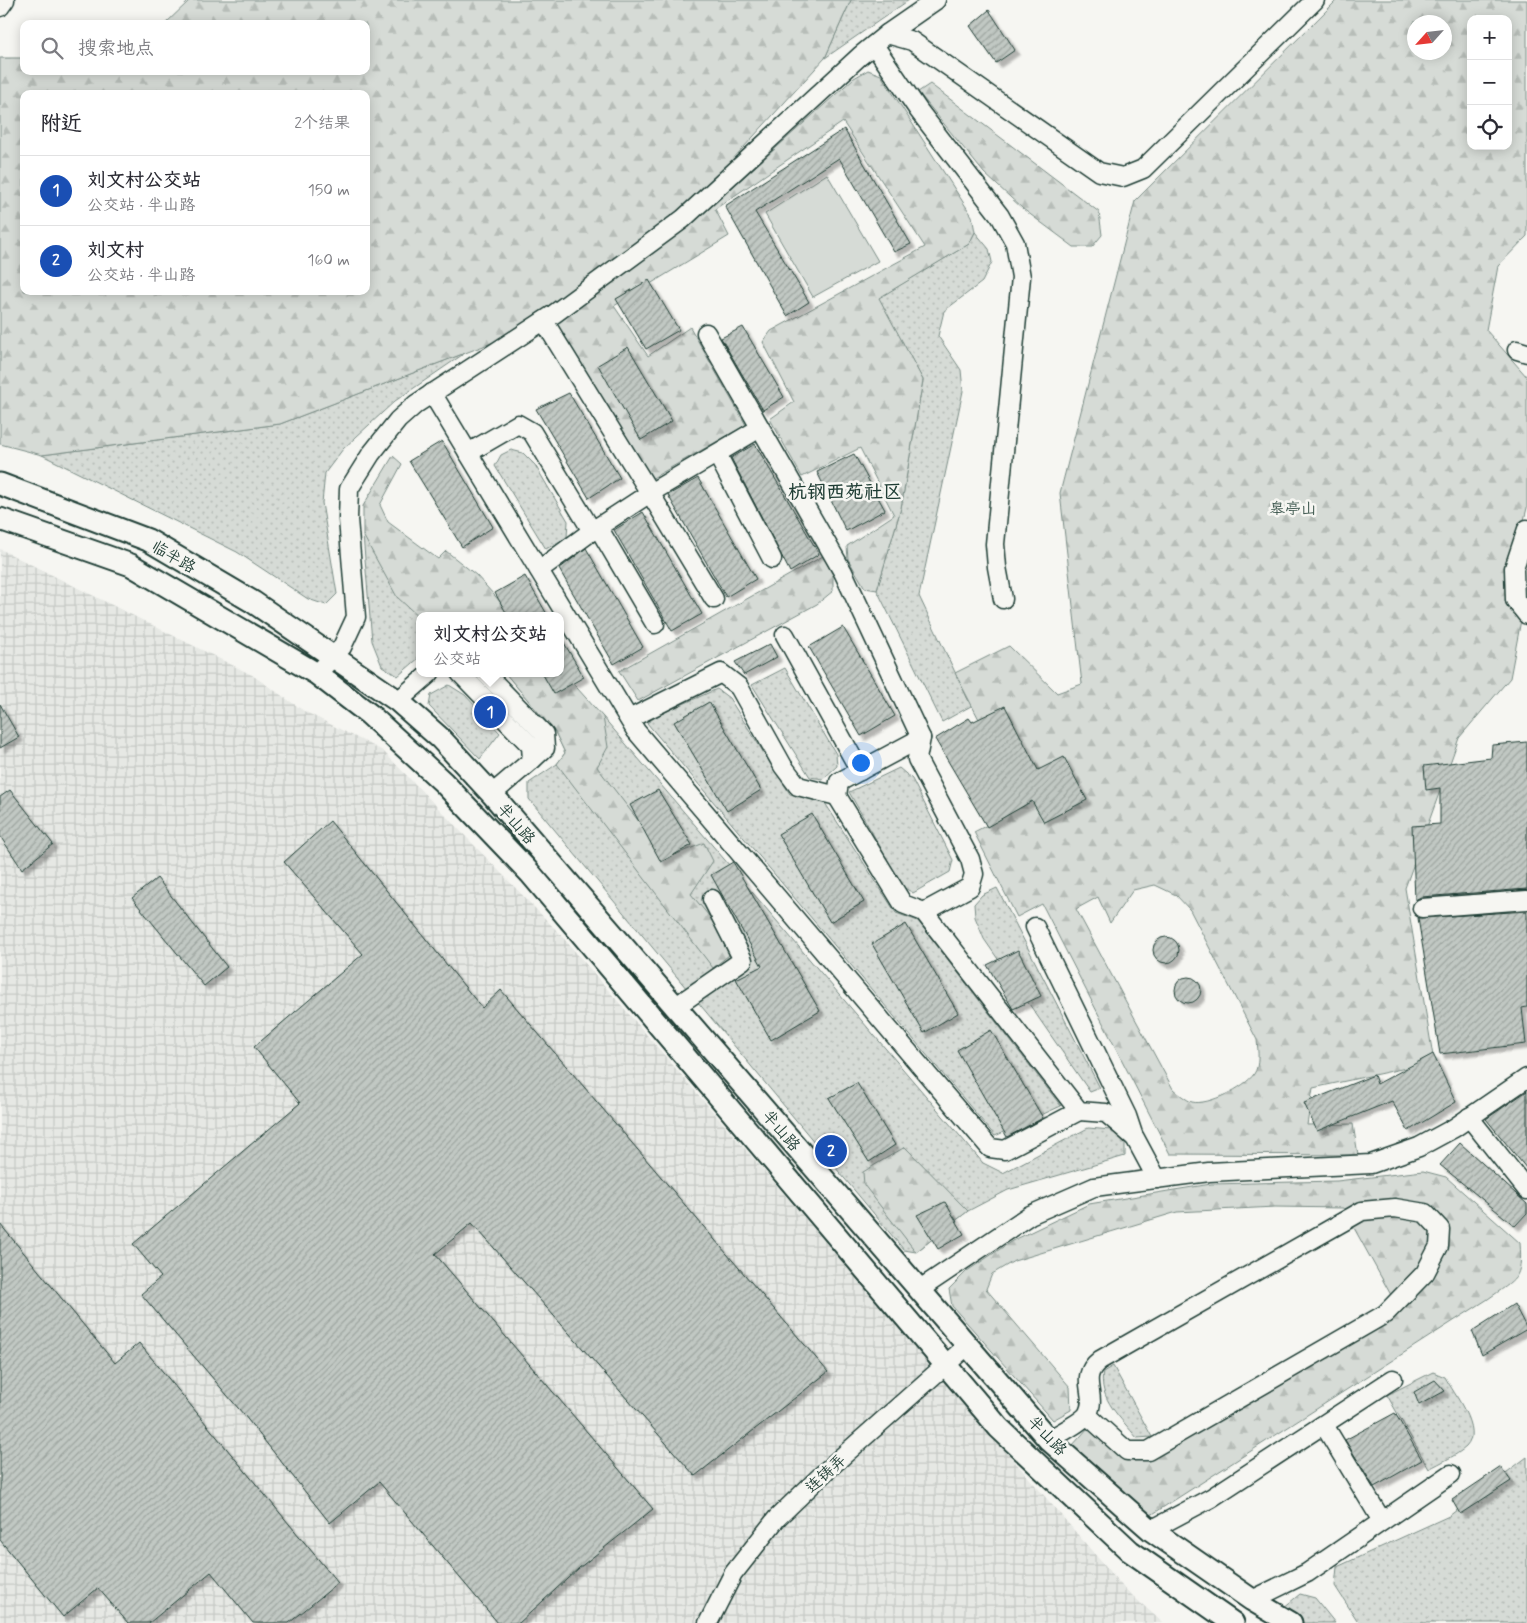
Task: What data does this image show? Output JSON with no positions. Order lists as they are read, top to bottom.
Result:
{
  "streets": {
    "main road": ["临半路", "半山路"],
    "street": ["连铸弄"]
  },
  "crossings": [
    ["临半路", "半山路"],
    ["半山路", "连铸弄"]
  ],
  "districts": ["杭钢西苑社区"],
  "parks": ["皋亭山"],
  "north": "bottom left",
  "page": {
    "map_buttons": ["+", "−"],
    "search": "搜索地点",
    "heading": ["附近", "2个结果"],
    "list": [
      {
        "mark": "1",
        "name": "刘文村公交站",
        "note": "公交站 · 半山路",
        "value": "150 m"
      },
      {
        "mark": "2",
        "name": "刘文村",
        "note": "公交站 · 半山路",
        "value": "160 m"
      }
    ],
    "popup": ["刘文村公交站", "公交站"],
    "pins": ["1", "2"]
  }
}
